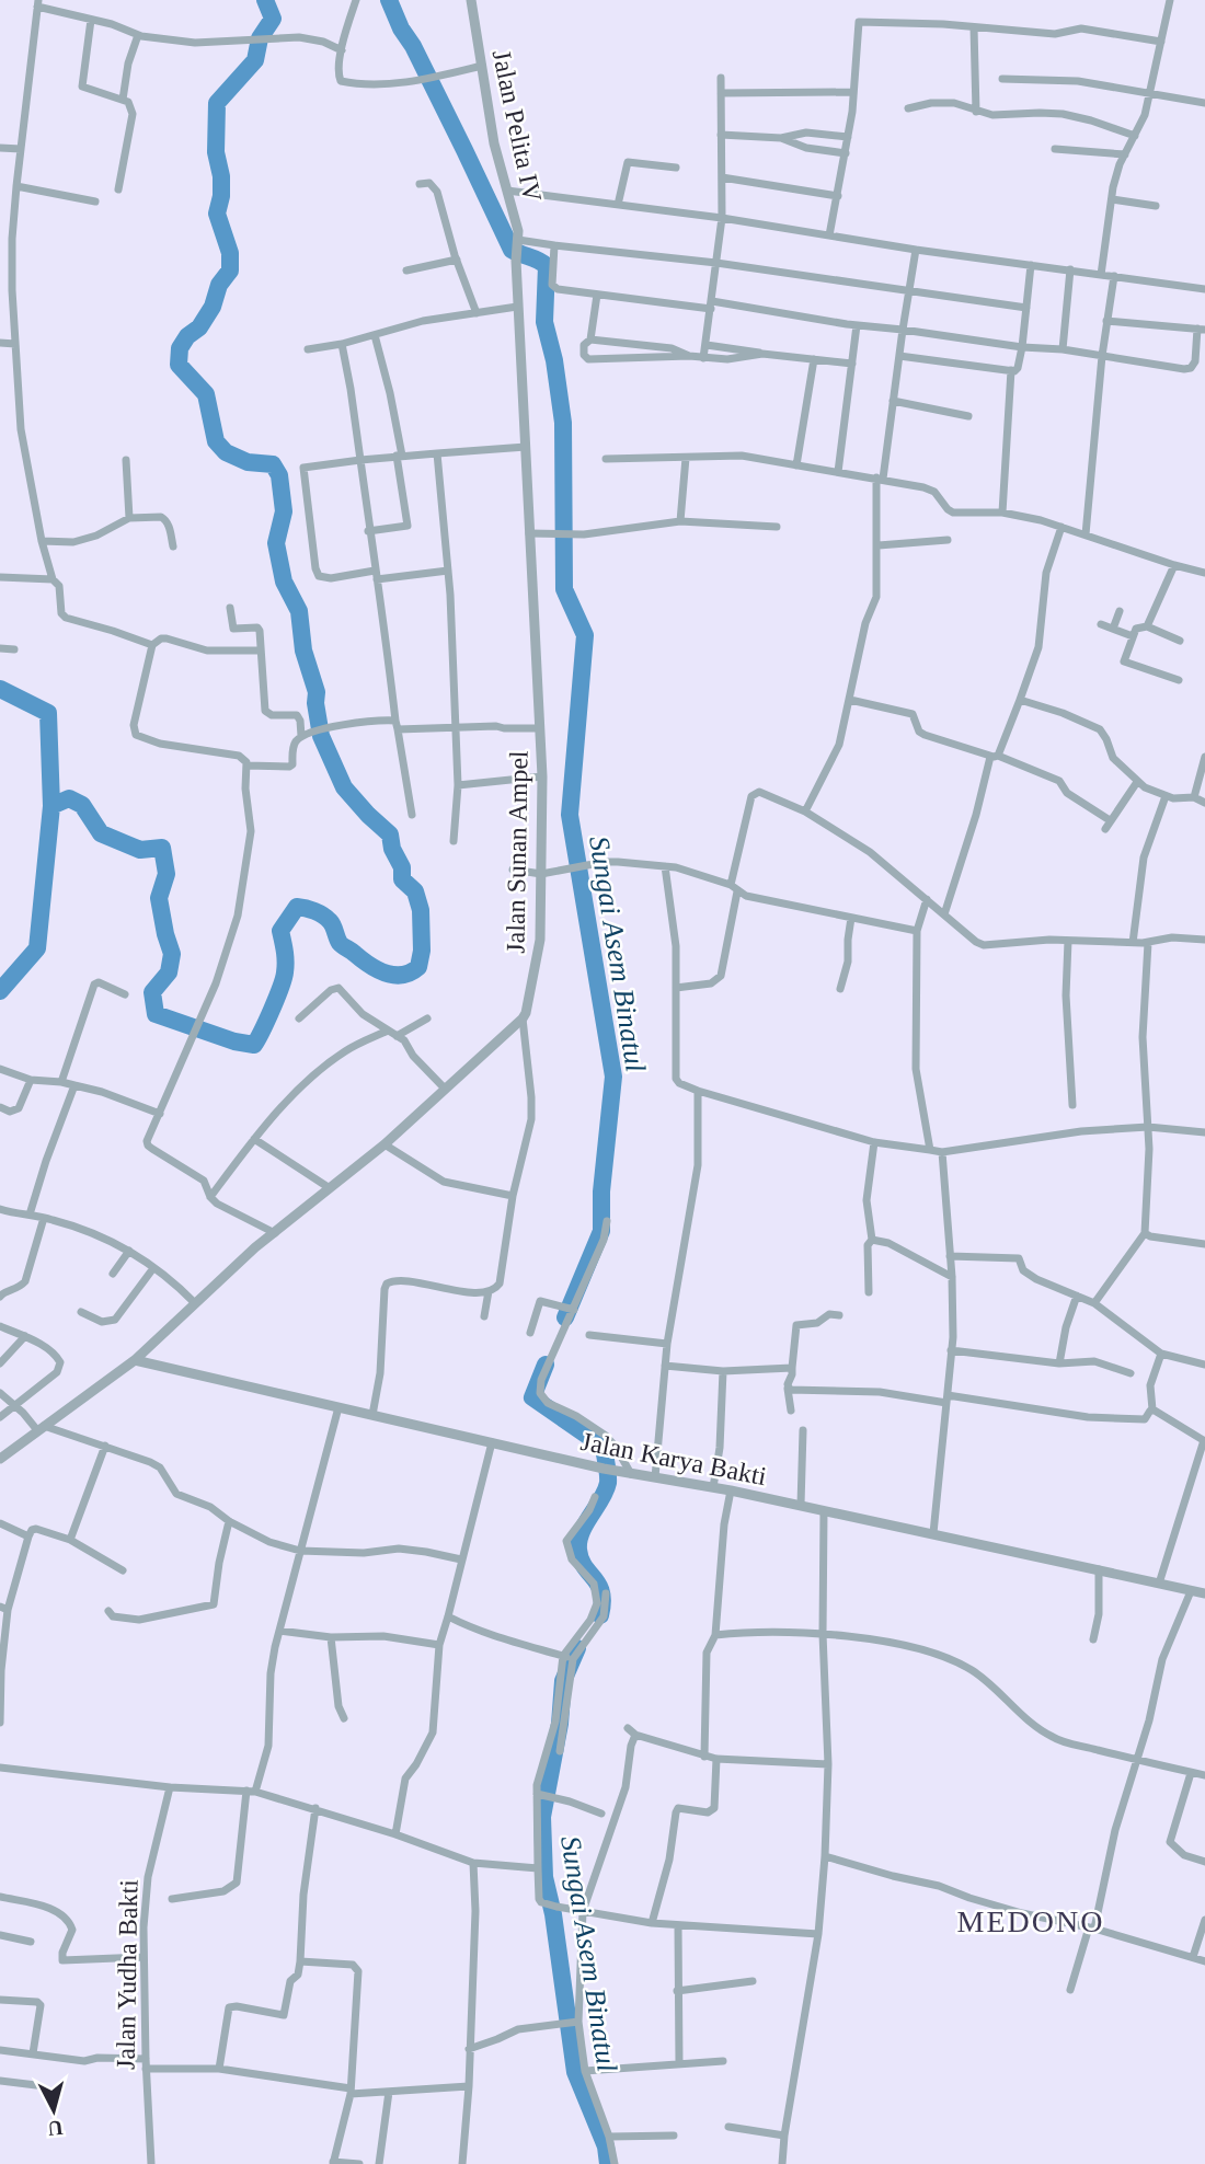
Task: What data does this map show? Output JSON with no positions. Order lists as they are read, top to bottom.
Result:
{
  "streets": {
    "street": [
      "Jalan Pelita IV",
      "Jalan Sunan Ampel",
      "Jalan Karya Bakti",
      "Jalan Yudha Bakti"
    ]
  },
  "crossings": [
    ["Jalan Pelita IV", "Jalan Sunan Ampel"]
  ],
  "districts": ["MEDONO"],
  "water": ["Sungai Asem Binatul"],
  "north": "bottom"
}
